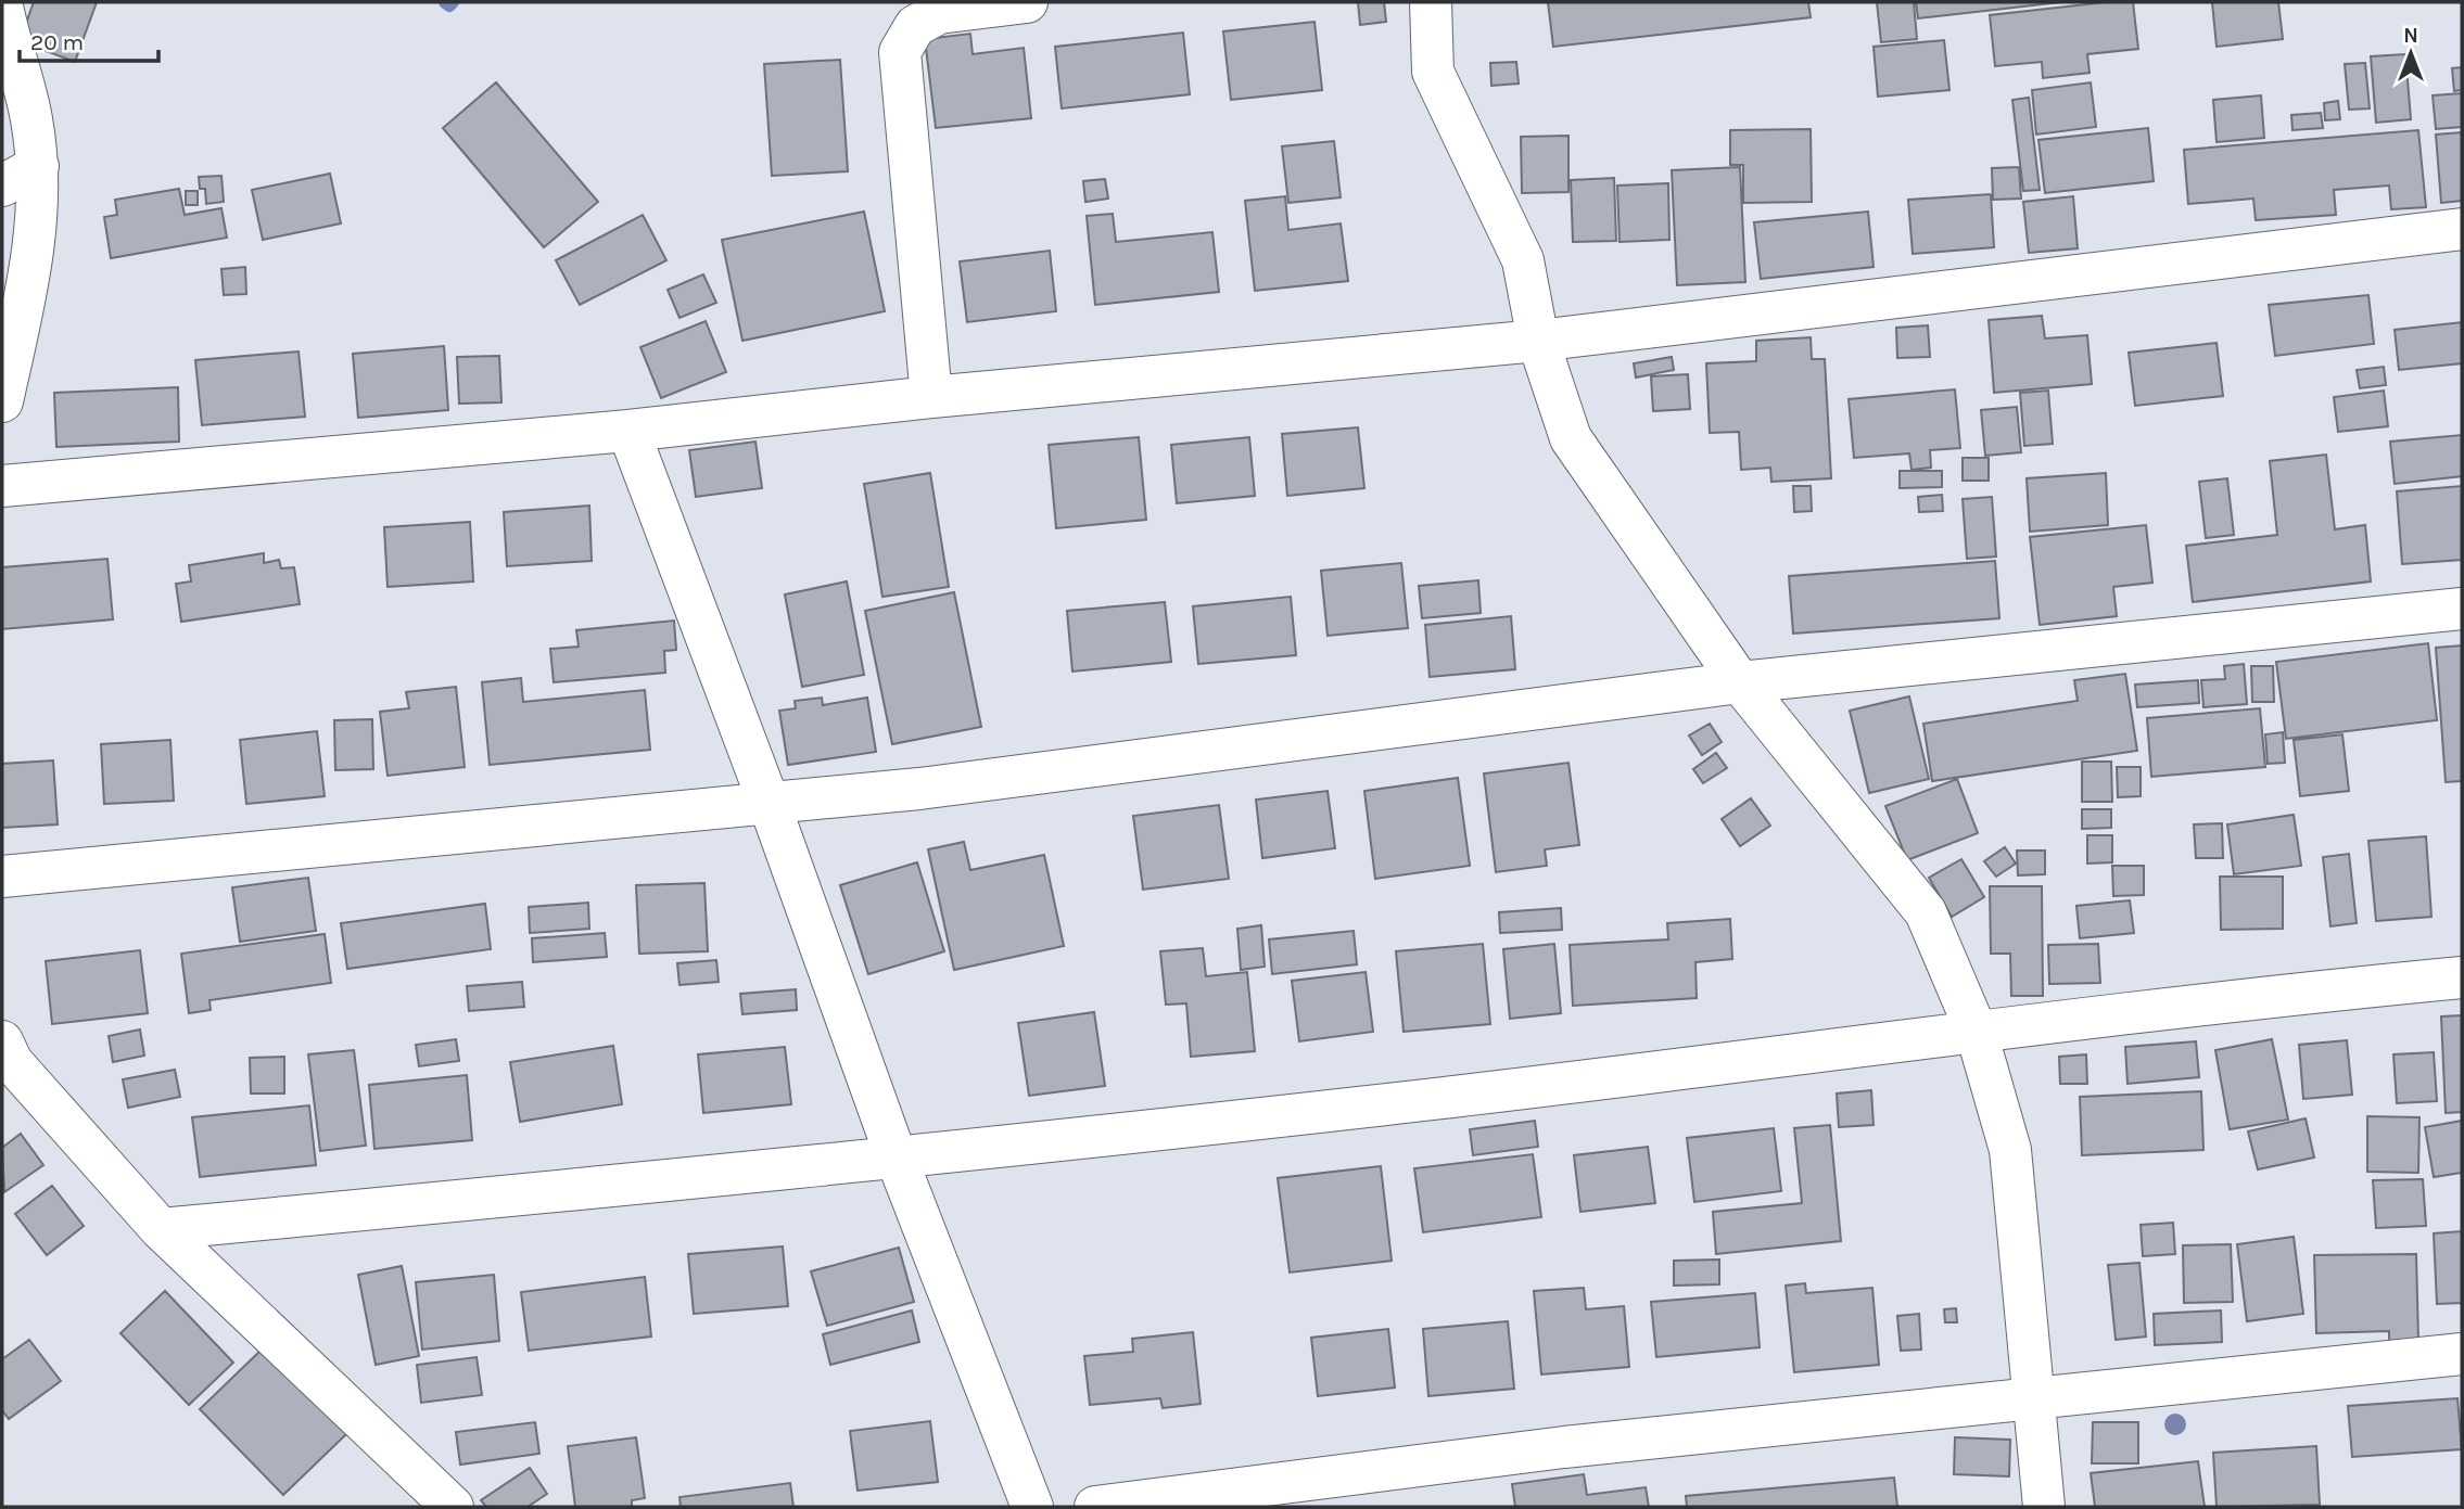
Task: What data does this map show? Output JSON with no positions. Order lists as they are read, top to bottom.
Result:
{
  "scale_bar": "20 m",
  "north": "top"
}
